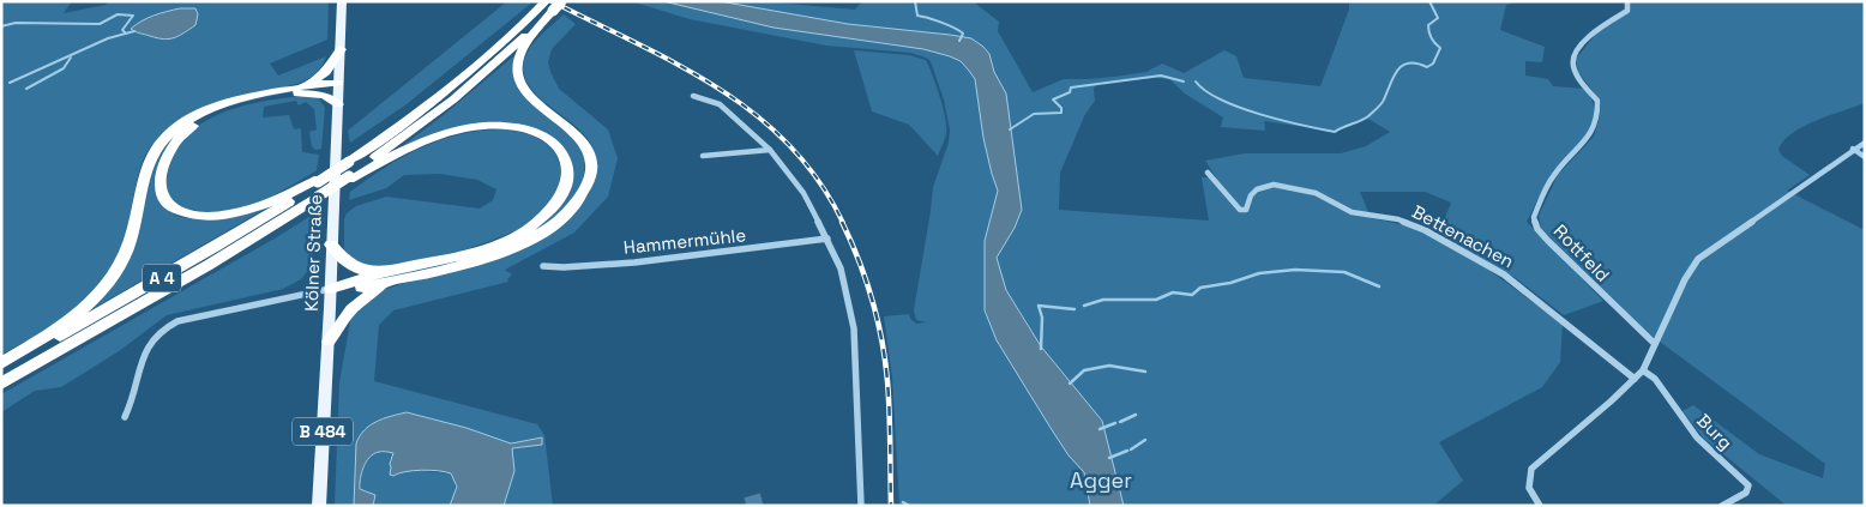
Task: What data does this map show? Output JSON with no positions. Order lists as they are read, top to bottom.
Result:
{
  "streets": {
    "highway": ["A 4"],
    "main road": ["Kölner Straße", "B 484"],
    "street": [
      "Bettenachen",
      "Hammermühle",
      "Rottfeld",
      "Burg"
    ]
  },
  "parks": ["Agger"]
}
